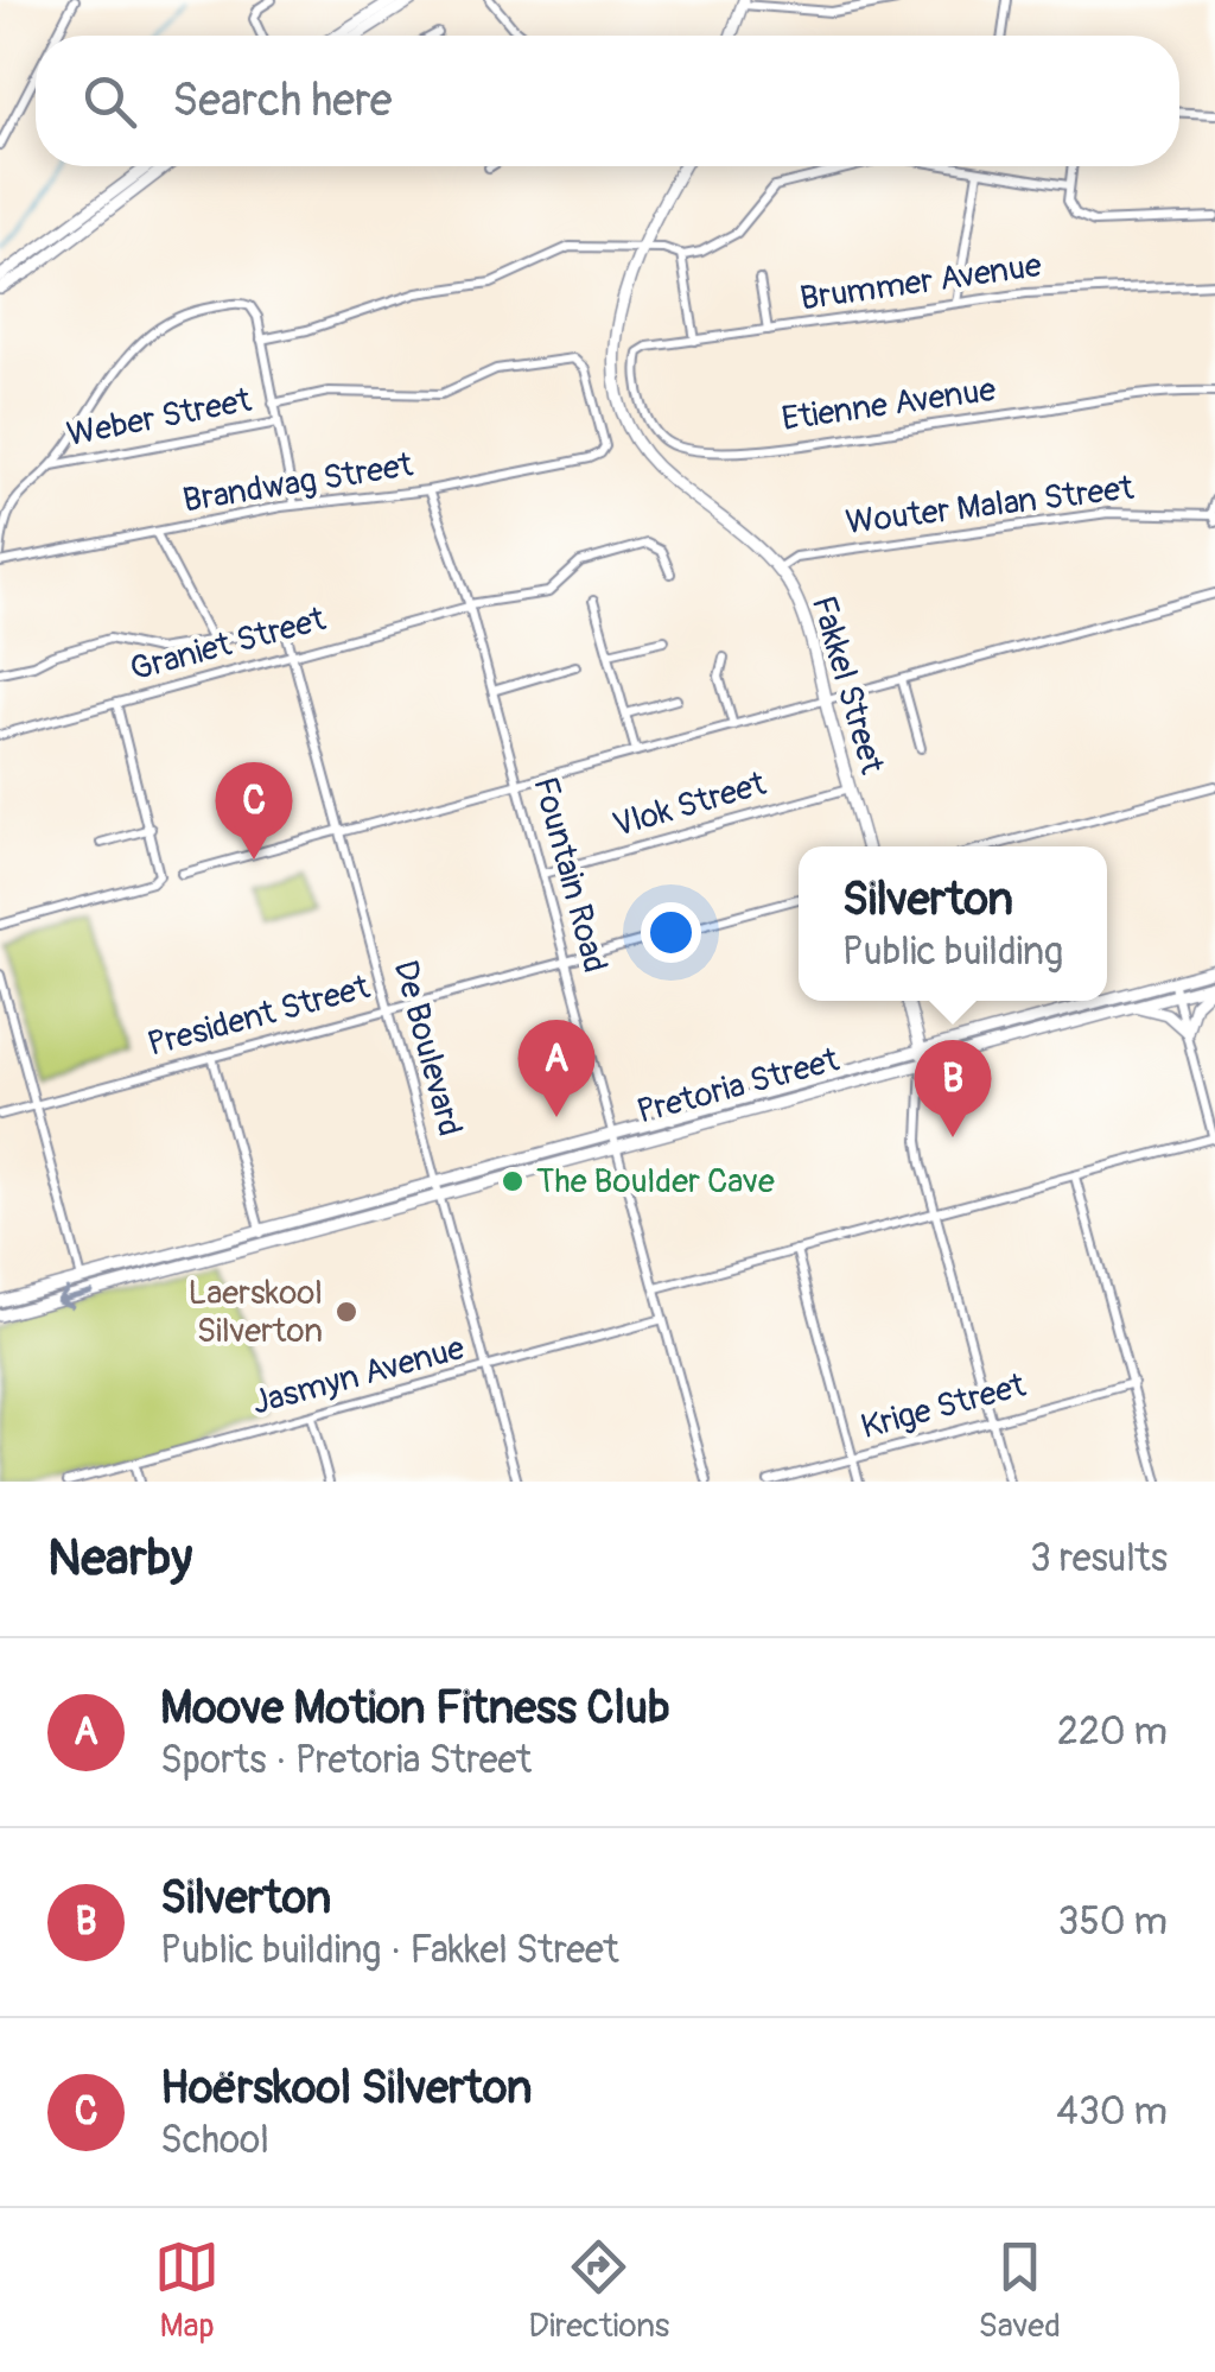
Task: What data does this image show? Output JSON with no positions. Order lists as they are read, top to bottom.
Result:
{
  "streets": {
    "main road": ["Fakkel Street", "Pretoria Street"],
    "street": [
      "Brummer Avenue",
      "Etienne Avenue",
      "Weber Street",
      "Brandwag Street",
      "Wouter Malan Street",
      "Graniet Street",
      "Vlok Street",
      "Fountain Road",
      "President Street",
      "De Boulevard",
      "Jasmyn Avenue",
      "Krige Street"
    ]
  },
  "crossings": [
    ["Brummer Avenue", "Etienne Avenue"],
    ["Brandwag Street", "Fountain Road"],
    ["Wouter Malan Street", "Fakkel Street"],
    ["Graniet Street", "Fountain Road"],
    ["Graniet Street", "De Boulevard"],
    ["Fakkel Street", "Vlok Street"],
    ["Vlok Street", "Fountain Road"],
    ["Fountain Road", "President Street"],
    ["Fountain Road", "Pretoria Street"],
    ["Fountain Road", "Jasmyn Avenue"],
    ["President Street", "De Boulevard"],
    ["De Boulevard", "Pretoria Street"],
    ["De Boulevard", "Jasmyn Avenue"]
  ],
  "places": ["The Boulder Cave", "Laerskool Silverton"],
  "page": {
    "search": "Search here",
    "pins": ["C", "A", "B"],
    "popup": ["Silverton", "Public building"],
    "heading": ["Nearby", "3 results"],
    "list": [
      {
        "mark": "A",
        "name": "Moove Motion Fitness Club",
        "note": "Sports · Pretoria Street",
        "value": "220 m"
      },
      {
        "mark": "B",
        "name": "Silverton",
        "note": "Public building · Fakkel Street",
        "value": "350 m"
      },
      {
        "mark": "C",
        "name": "Hoërskool Silverton",
        "note": "School",
        "value": "430 m"
      }
    ],
    "nav": ["Map", "Directions", "Saved"]
  }
}
